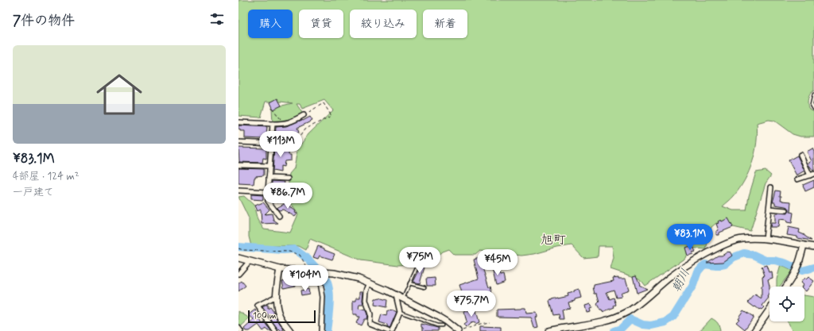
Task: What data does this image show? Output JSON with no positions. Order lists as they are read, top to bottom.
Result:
{
  "districts": ["旭町"],
  "water": ["朝川"],
  "scale_bar": "100 m",
  "page": {
    "heading": "7件の物件",
    "chip": [
      "購入",
      "賃貸",
      "絞り込み",
      "新着"
    ],
    "list": [
      {
        "name": "¥83.1M",
        "note": "4部屋 · 124 m² · 一戸建て"
      }
    ],
    "price": [
      "¥113M",
      "¥86.7M",
      "¥83.1M",
      "¥75M",
      "¥45M",
      "¥104M",
      "¥75.7M"
    ],
    "scale": "100 m"
  }
}
